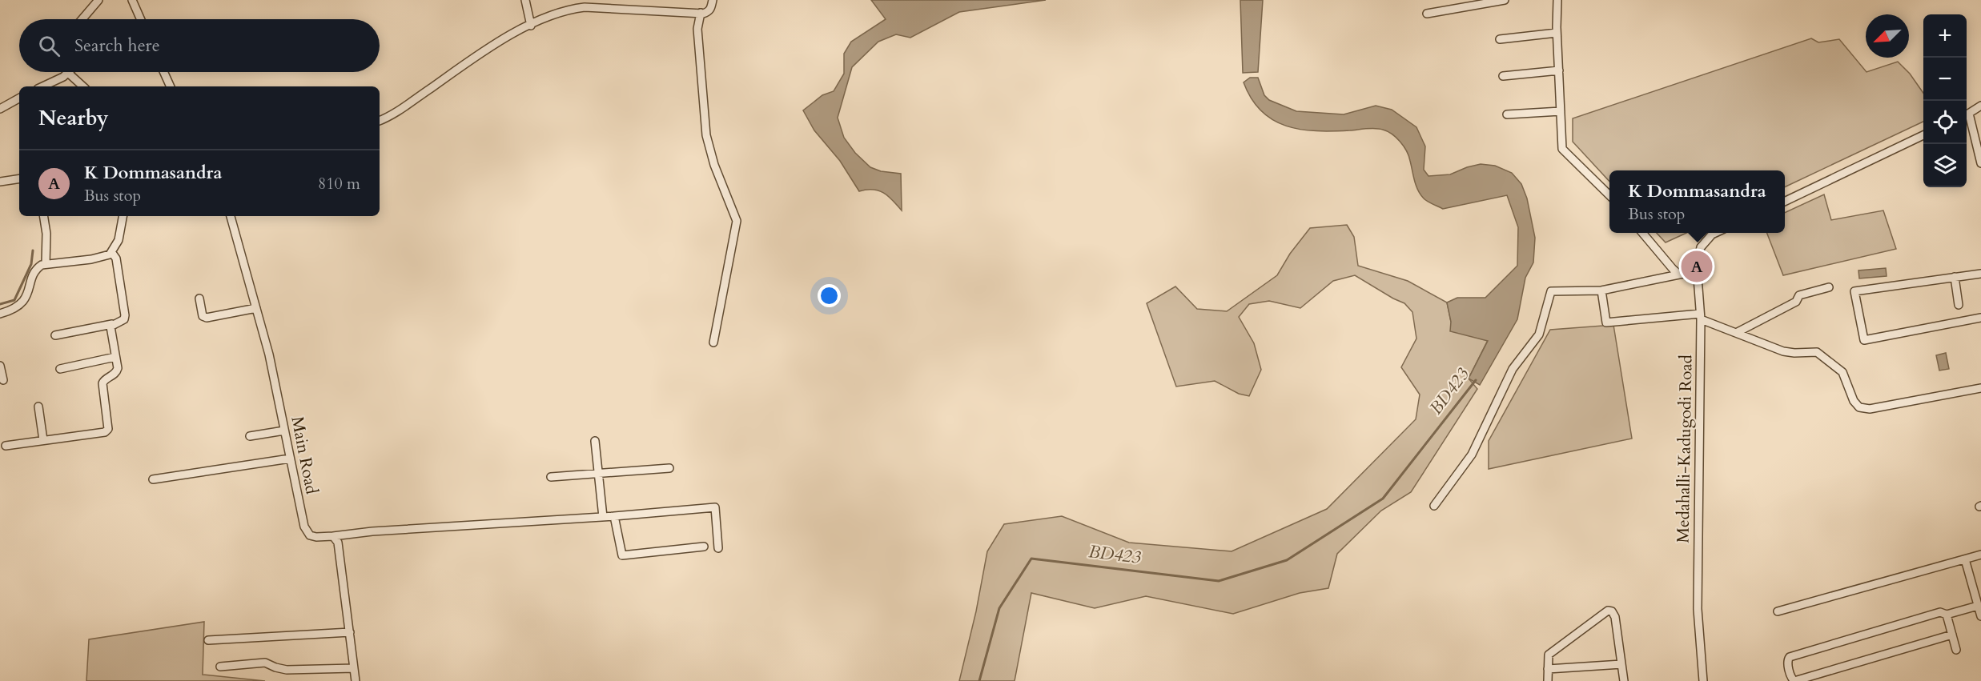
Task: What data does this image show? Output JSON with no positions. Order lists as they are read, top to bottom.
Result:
{
  "streets": {
    "street": ["Medahalli-Kadugodi Road", "Main Road"]
  },
  "water": ["BD423"],
  "north": "bottom left",
  "page": {
    "map_buttons": ["+", "−"],
    "search": "Search here",
    "heading": "Nearby",
    "list": [
      {
        "mark": "A",
        "name": "K Dommasandra",
        "note": "Bus stop",
        "value": "810 m"
      }
    ],
    "popup": ["K Dommasandra", "Bus stop"],
    "pins": "A"
  }
}
